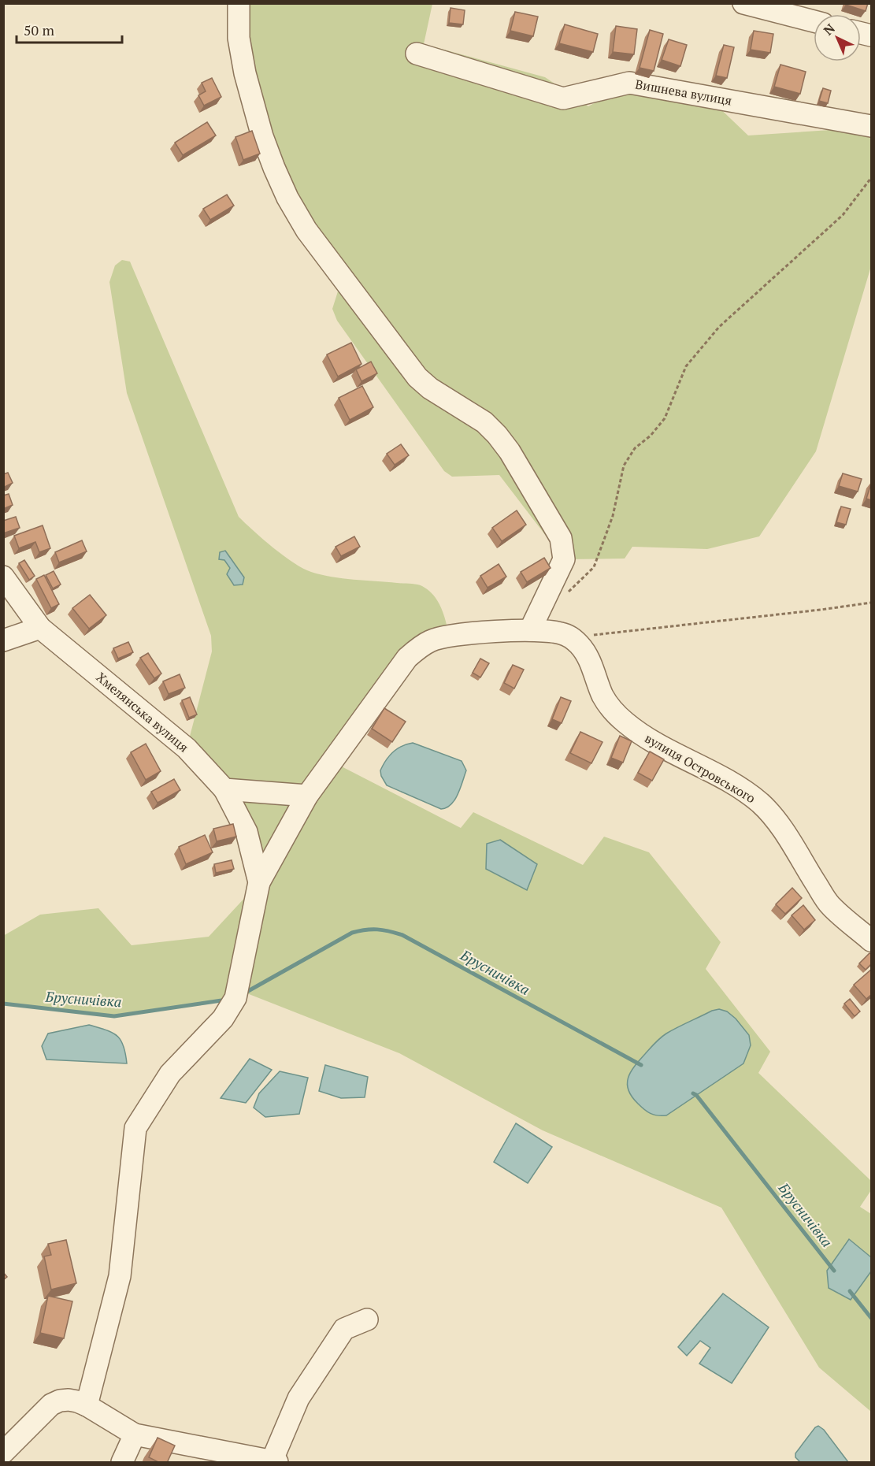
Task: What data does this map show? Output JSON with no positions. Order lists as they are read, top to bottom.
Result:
{
  "streets": {
    "street": ["Вишнева вулиця", "Хмелянська вулиця", "вулиця Островського"]
  },
  "water": ["Брусничівка"],
  "scale_bar": "50 m",
  "north": "top left"
}
